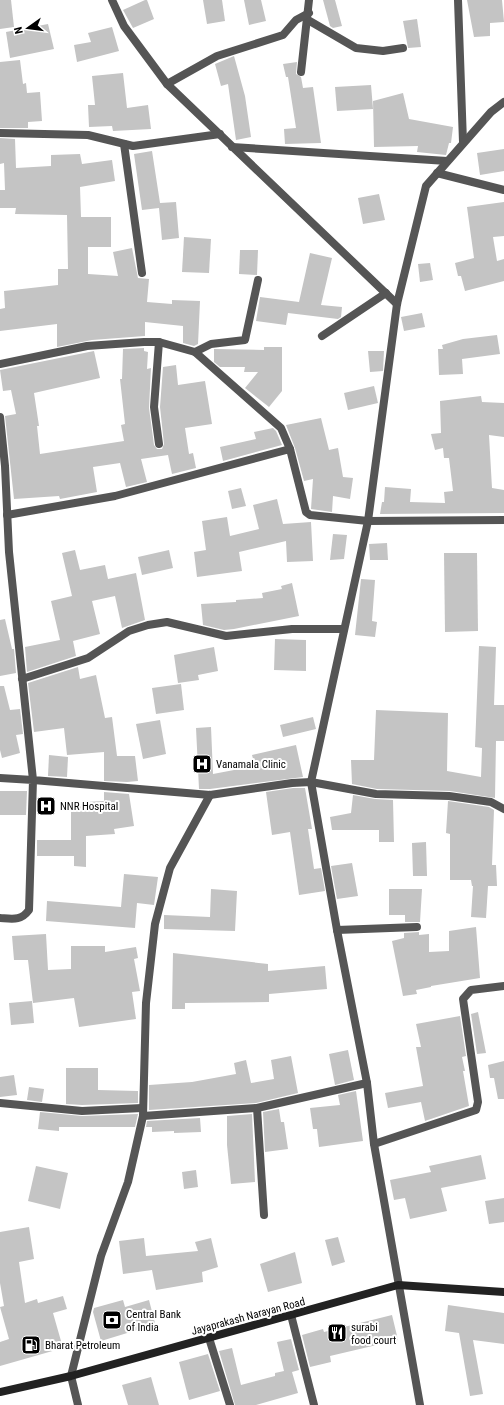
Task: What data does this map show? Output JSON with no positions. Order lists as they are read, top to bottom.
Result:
{
  "streets": {
    "street": ["Jayaprakash Narayan Road"]
  },
  "places": {
    "hospital": ["Vanamala Clinic", "NNR Hospital"],
    "bank": ["Central Bank of India"],
    "restaurant": ["surabi food court"],
    "fuel station": ["Bharat Petroleum"]
  },
  "north": "left"
}
